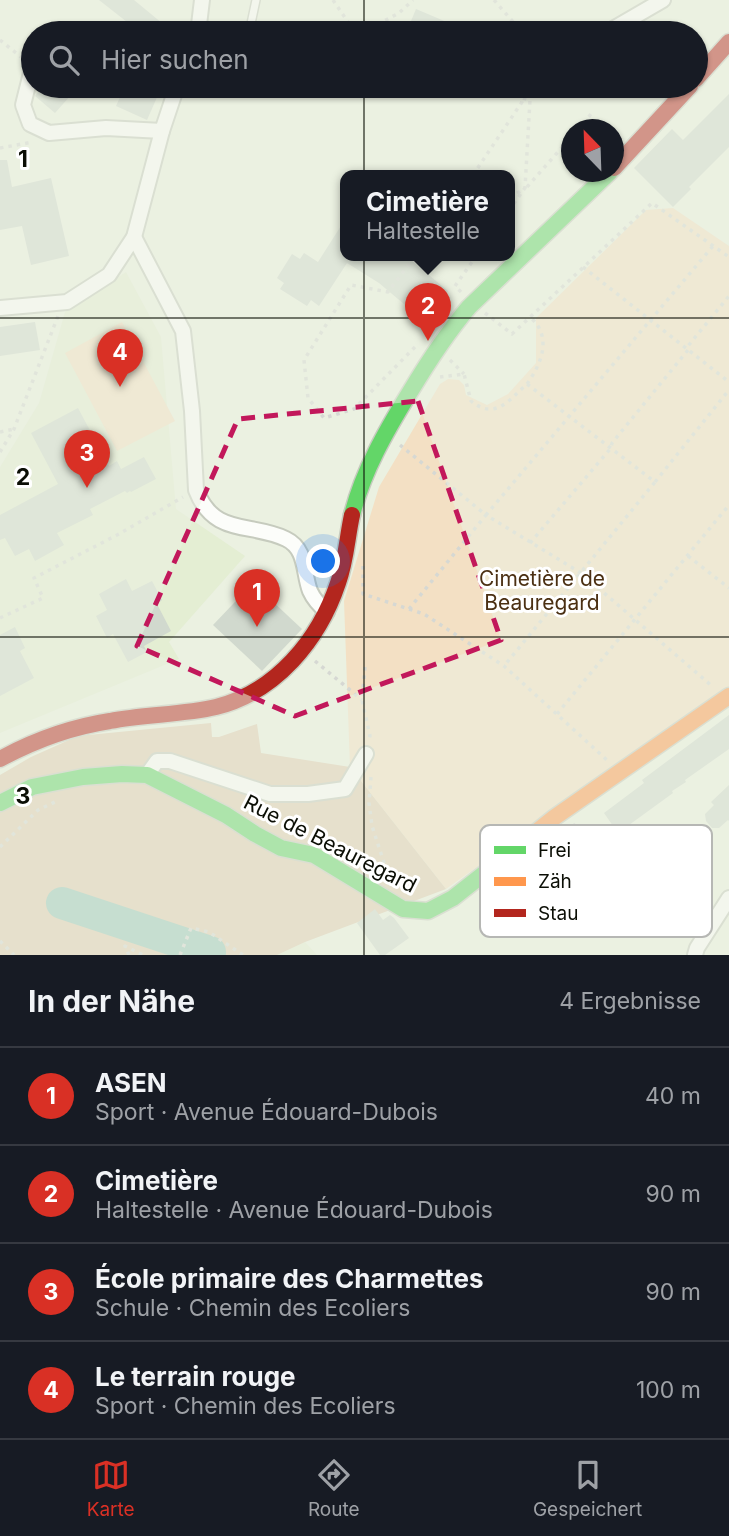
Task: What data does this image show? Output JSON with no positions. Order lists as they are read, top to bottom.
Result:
{
  "streets": {
    "street": ["Rue de Beauregard"]
  },
  "parks": ["Cimetière de Beauregard"],
  "legend": ["Frei", "Zäh", "Stau"],
  "north": "top left",
  "page": {
    "search": "Hier suchen",
    "popup": ["Cimetière", "Haltestelle"],
    "pins": [
      "2",
      "4",
      "3",
      "1"
    ],
    "heading": ["In der Nähe", "4 Ergebnisse"],
    "list": [
      {
        "mark": "1",
        "name": "ASEN",
        "note": "Sport · Avenue Édouard-Dubois",
        "value": "40 m"
      },
      {
        "mark": "2",
        "name": "Cimetière",
        "note": "Haltestelle · Avenue Édouard-Dubois",
        "value": "90 m"
      },
      {
        "mark": "3",
        "name": "École primaire des Charmettes",
        "note": "Schule · Chemin des Ecoliers",
        "value": "90 m"
      },
      {
        "mark": "4",
        "name": "Le terrain rouge",
        "note": "Sport · Chemin des Ecoliers",
        "value": "100 m"
      }
    ],
    "nav": ["Karte", "Route", "Gespeichert"]
  },
  "grid": {
    "rows": ["1", "2", "3"]
  }
}
